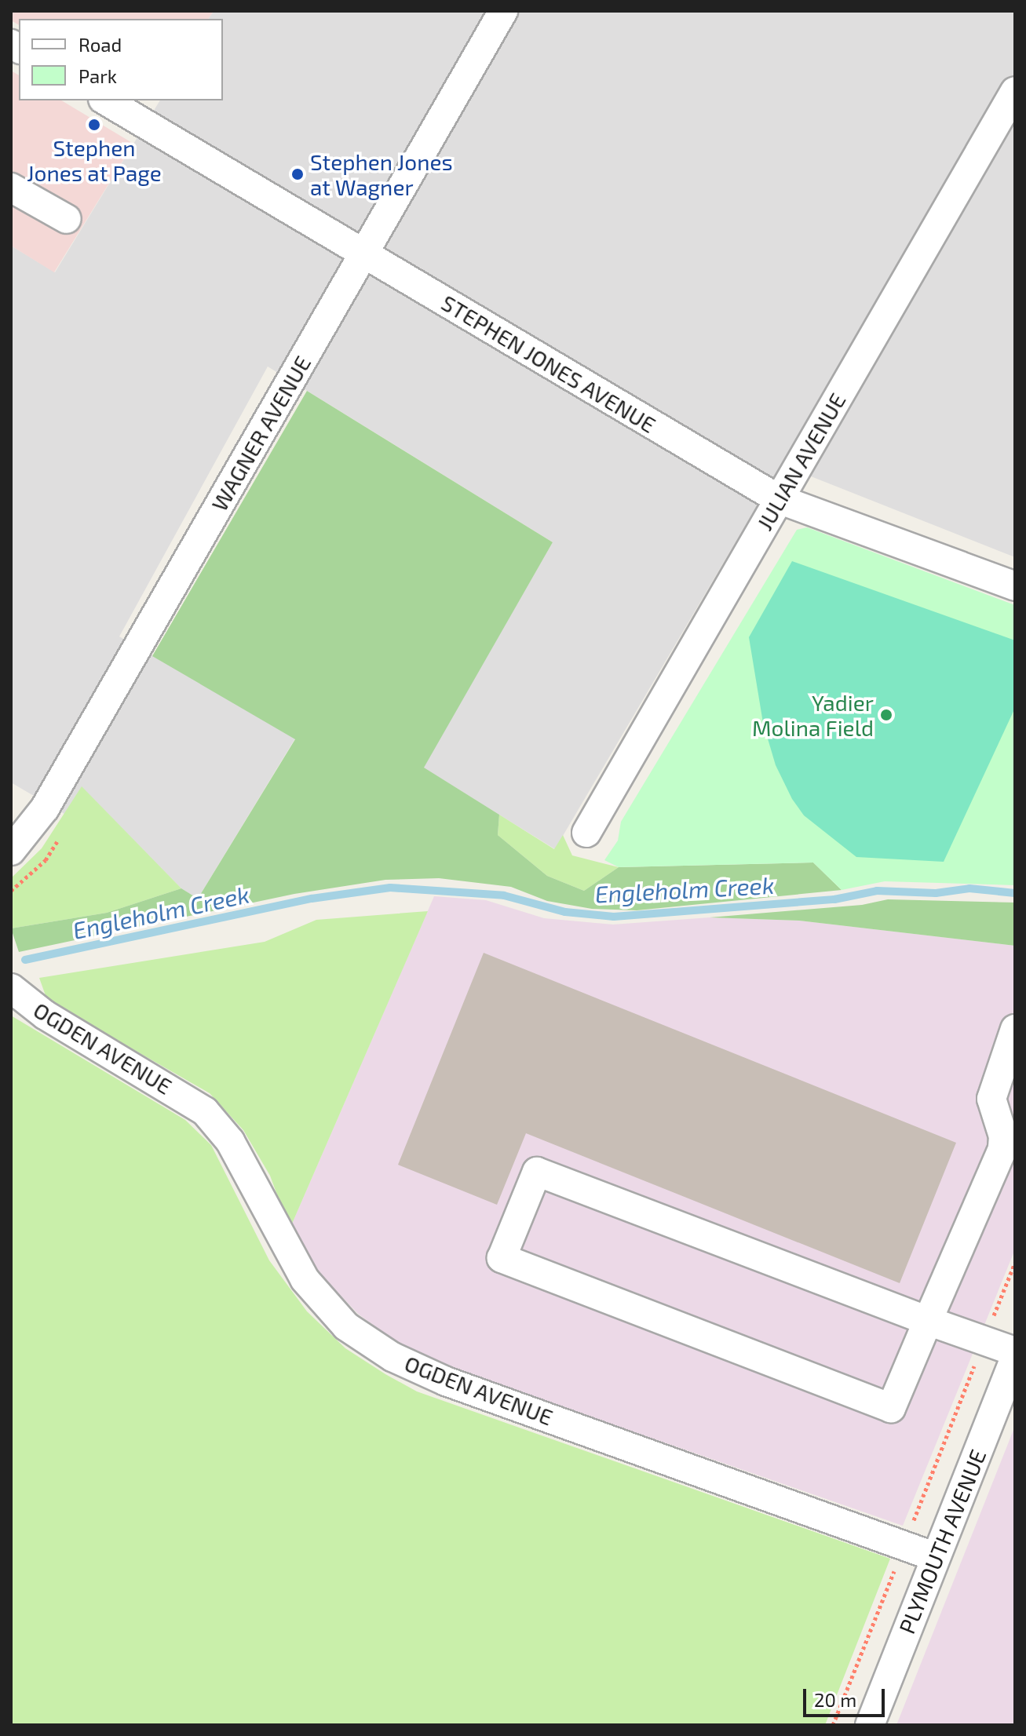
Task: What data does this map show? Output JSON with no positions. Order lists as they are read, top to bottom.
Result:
{
  "streets": {
    "street": [
      "STEPHEN JONES AVENUE",
      "WAGNER AVENUE",
      "JULIAN AVENUE",
      "OGDEN AVENUE",
      "PLYMOUTH AVENUE"
    ]
  },
  "crossings": [
    ["STEPHEN JONES AVENUE", "WAGNER AVENUE"],
    ["STEPHEN JONES AVENUE", "JULIAN AVENUE"],
    ["OGDEN AVENUE", "PLYMOUTH AVENUE"]
  ],
  "water": ["Engleholm Creek"],
  "places": ["Stephen Jones at Page", "Stephen Jones at Wagner", "Yadier Molina Field"],
  "legend": ["Road", "Park"],
  "scale_bar": "20 m"
}
